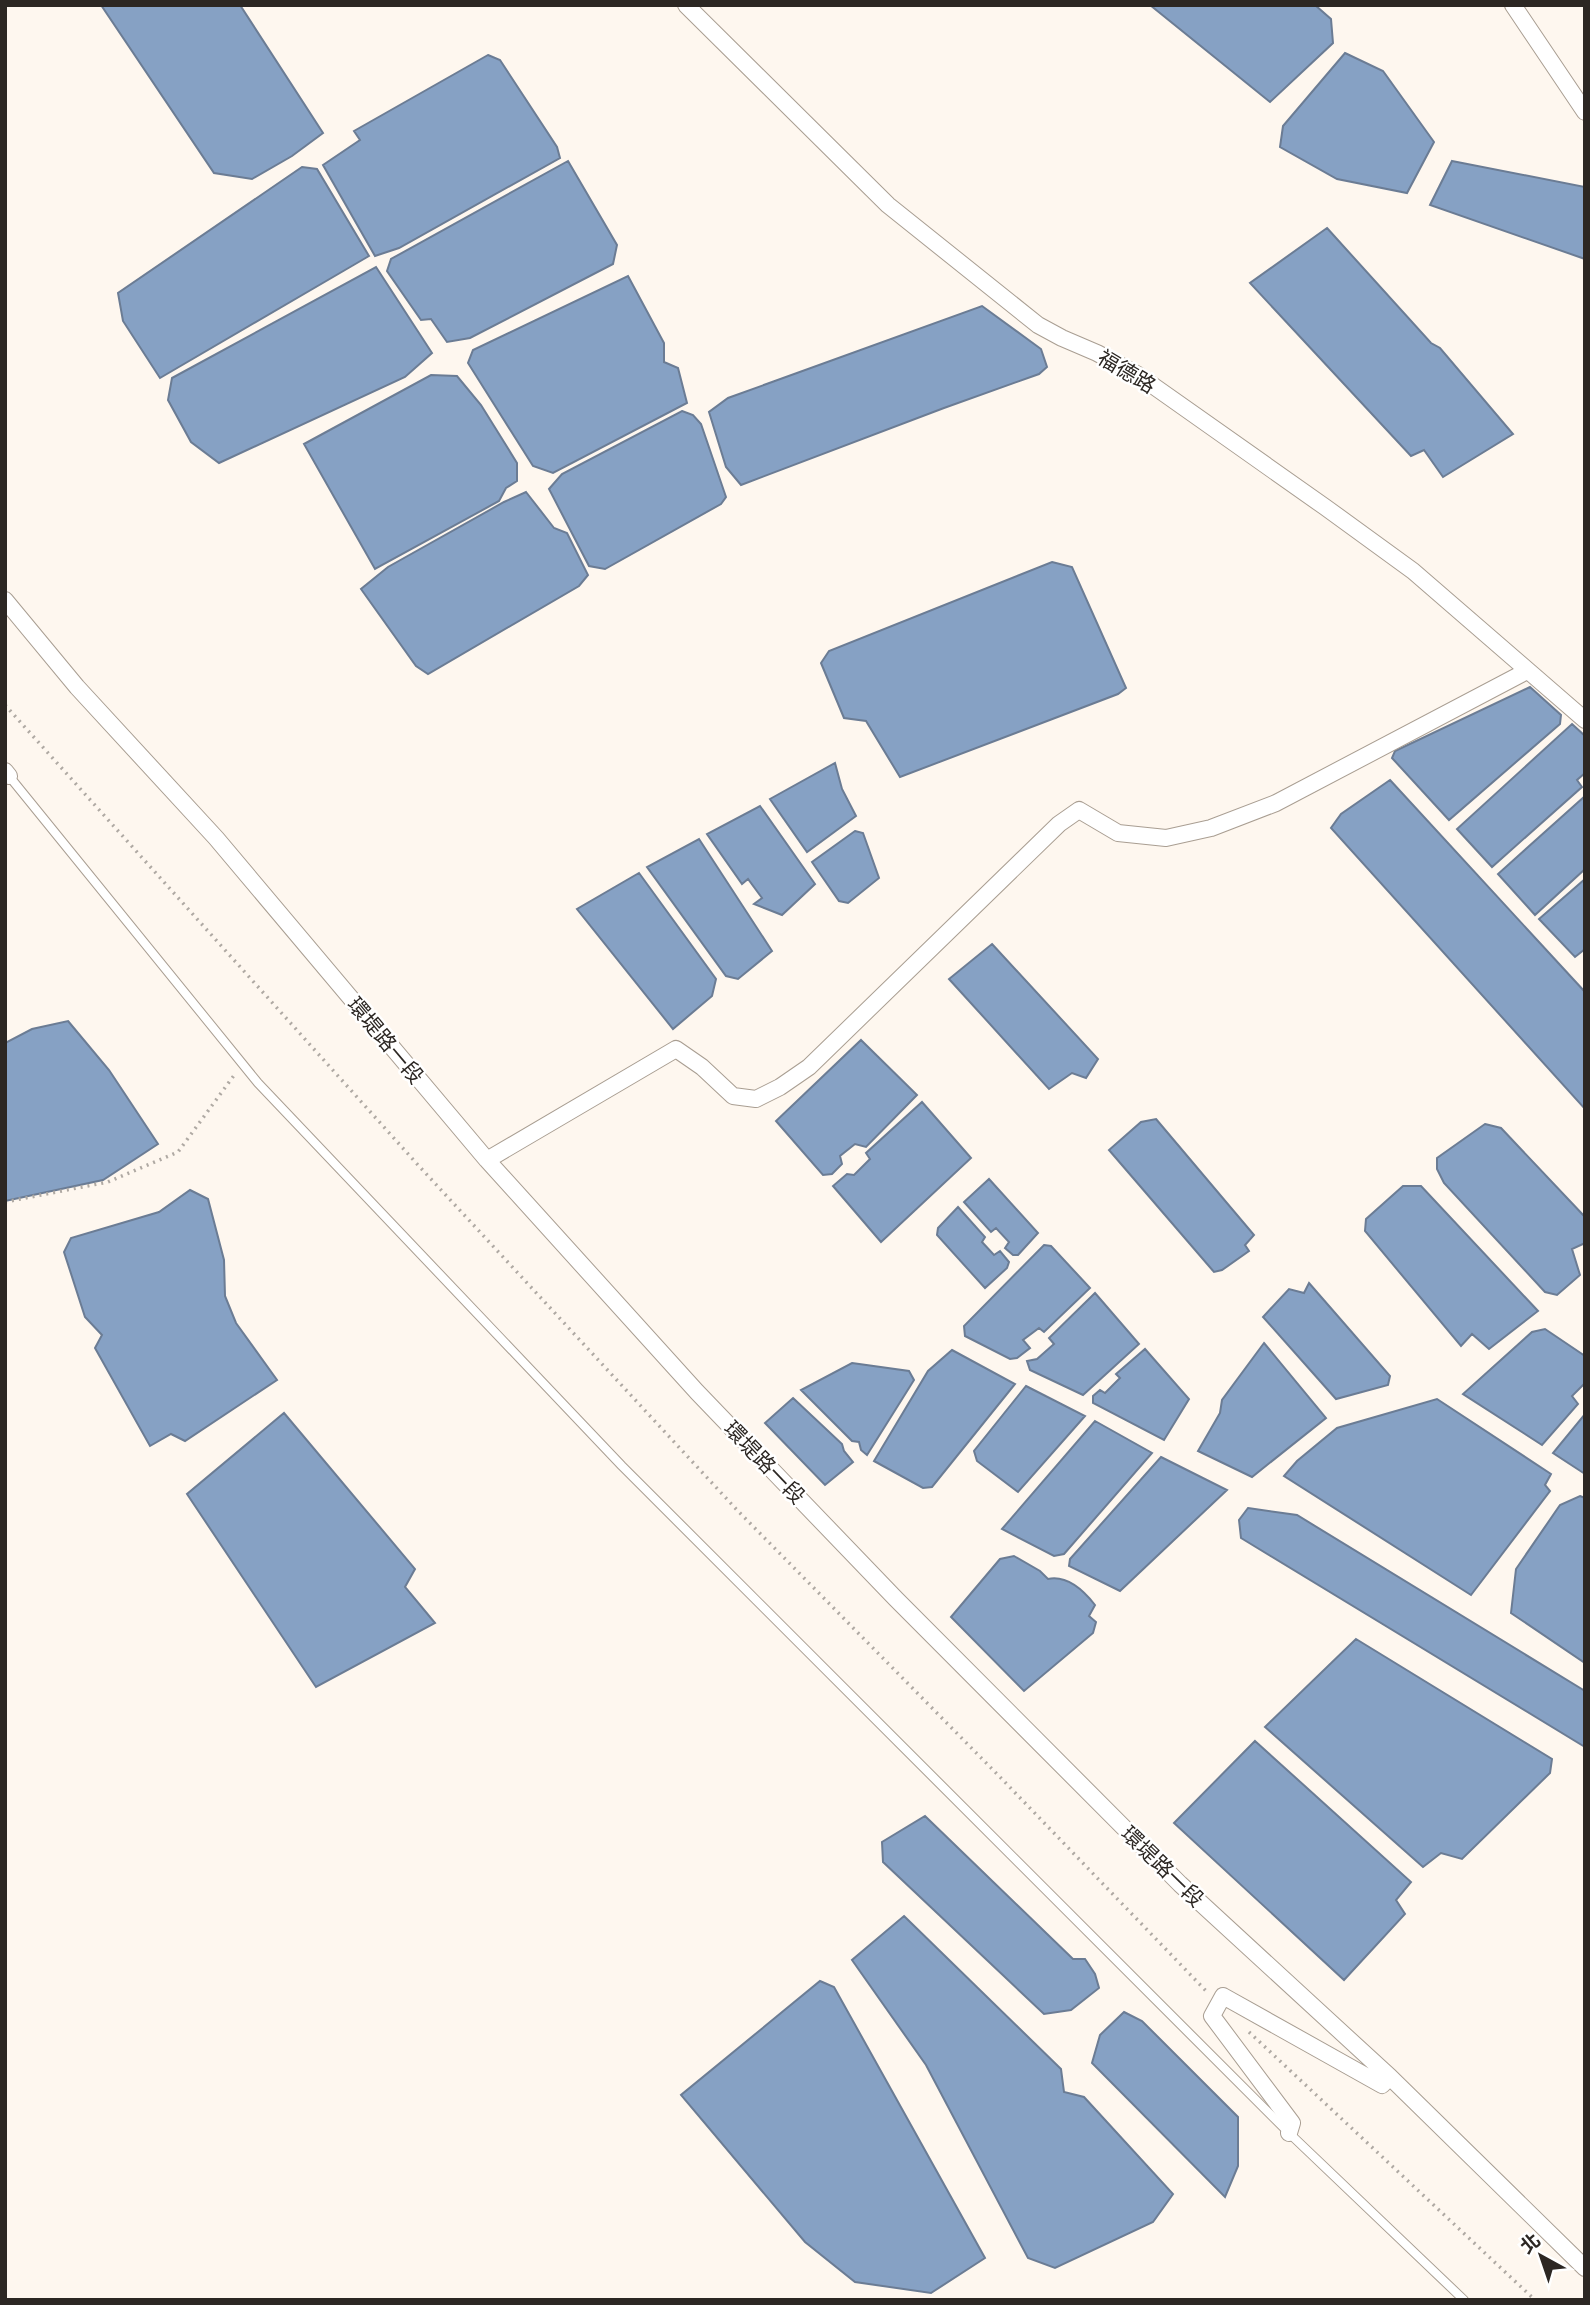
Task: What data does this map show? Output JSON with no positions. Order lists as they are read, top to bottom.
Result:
{
  "streets": {
    "street": ["福德路", "環堤路一段"]
  },
  "north": "top left"
}
